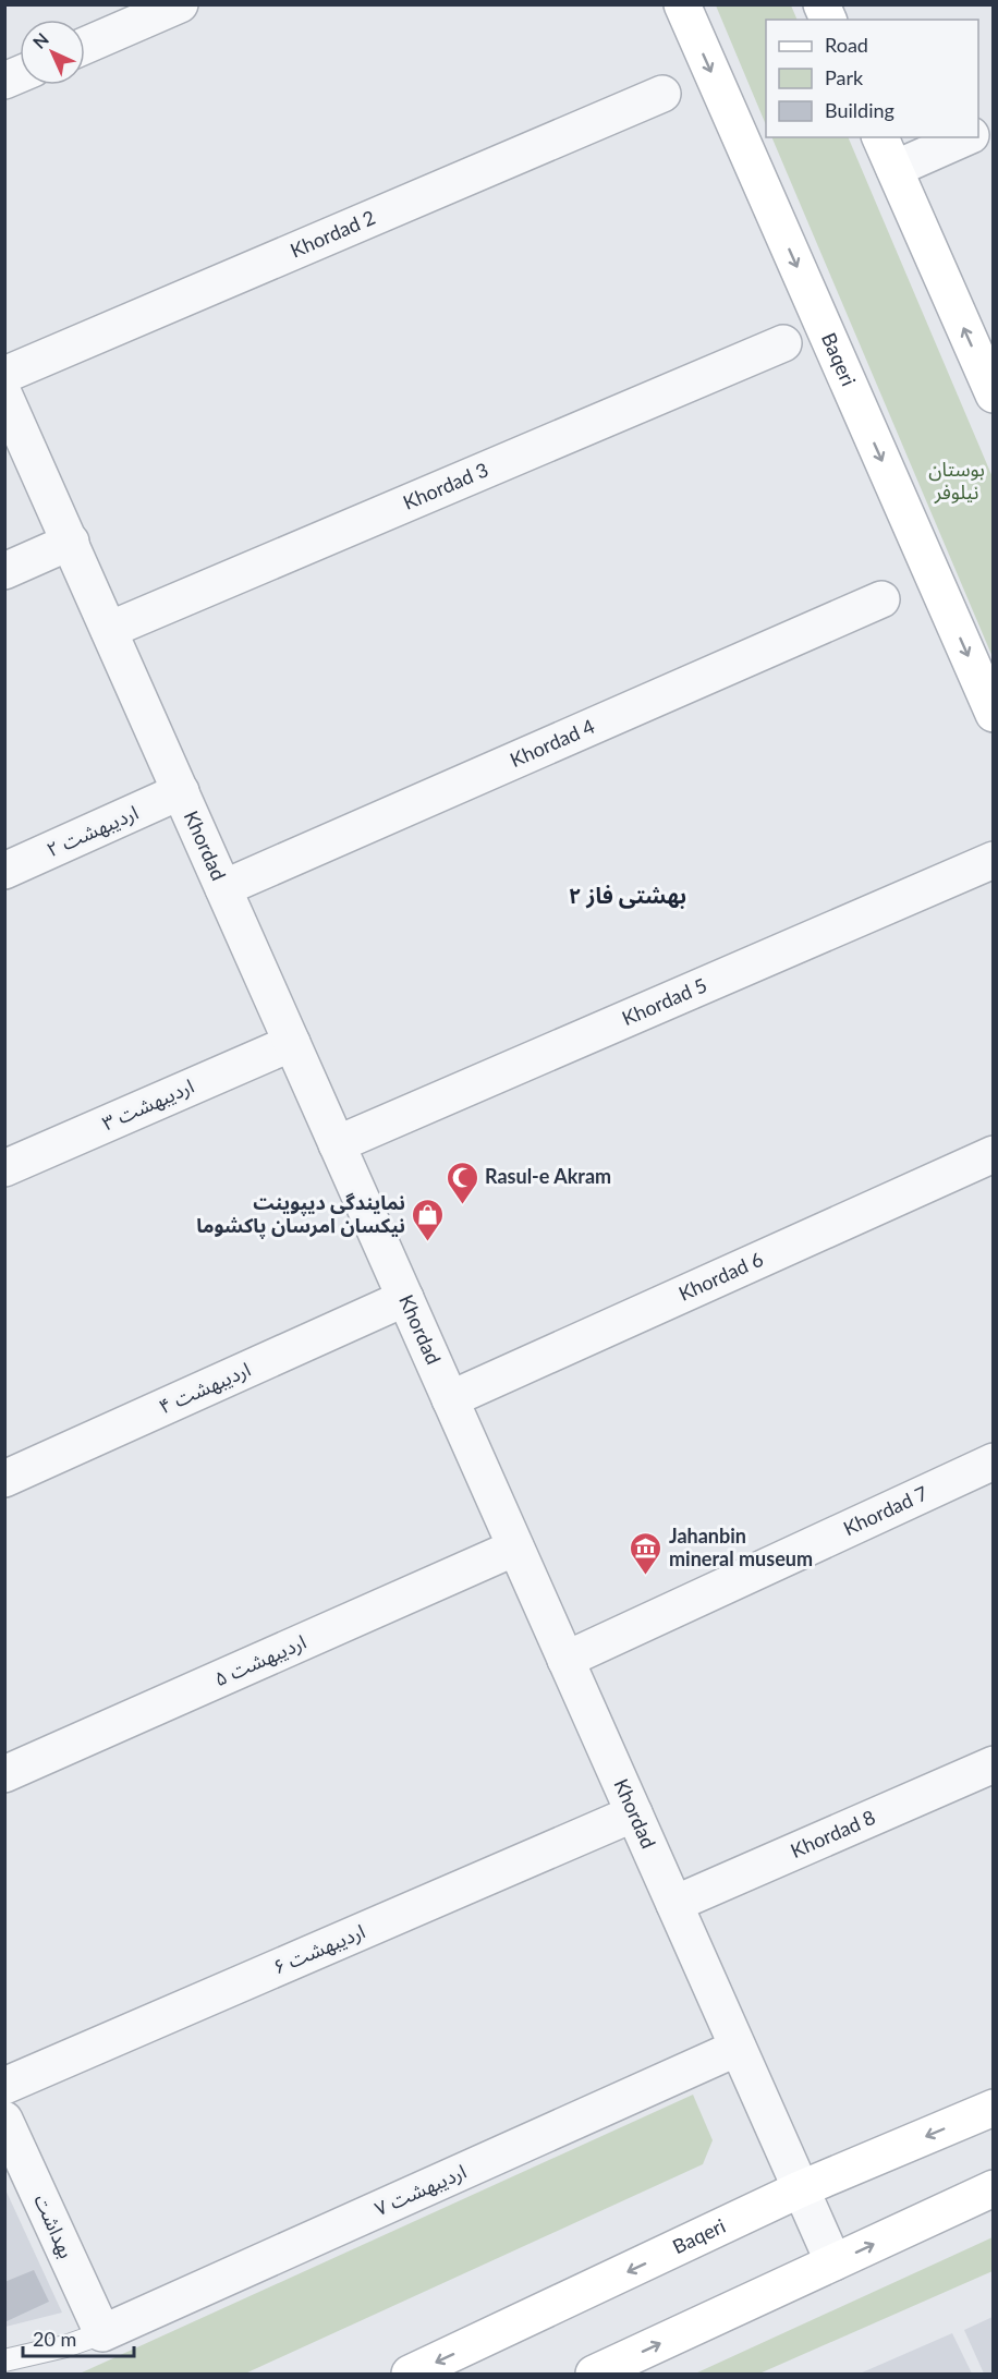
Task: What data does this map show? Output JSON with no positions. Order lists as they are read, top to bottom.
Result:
{
  "streets": {
    "main road": ["Baqeri"],
    "street": [
      "Khordad 2",
      "Khordad 3",
      "Khordad 4",
      "اردیبهشت ۲",
      "Khordad",
      "Khordad 5",
      "اردیبهشت ۳",
      "Khordad 6",
      "اردیبهشت ۴",
      "Khordad 7",
      "اردیبهشت ۵",
      "Khordad 8",
      "اردیبهشت ۶",
      "اردیبهشت ۷",
      "بهداشت"
    ]
  },
  "crossings": [
    ["Baqeri", "Khordad"],
    ["Khordad 3", "Khordad"],
    ["Khordad 4", "Khordad"],
    ["اردیبهشت ۲", "Khordad"],
    ["Khordad", "Khordad 5"],
    ["Khordad", "اردیبهشت ۳"],
    ["Khordad", "Khordad 6"],
    ["Khordad", "اردیبهشت ۴"],
    ["Khordad", "Khordad 7"],
    ["Khordad", "اردیبهشت ۵"],
    ["Khordad", "Khordad 8"],
    ["Khordad", "اردیبهشت ۶"],
    ["Khordad", "اردیبهشت ۷"],
    ["اردیبهشت ۷", "بهداشت"]
  ],
  "districts": ["بهشتی فاز ۲"],
  "parks": ["بوستان نیلوفر"],
  "places": {
    "mosque": ["Rasul-e Akram"],
    "shop": ["نمایندگی دیپوینت نیکسان امرسان پاکشوما"],
    "museum": ["Jahanbin mineral museum"]
  },
  "legend": ["Road", "Park", "Building"],
  "scale_bar": "20 m",
  "north": "top left"
}
